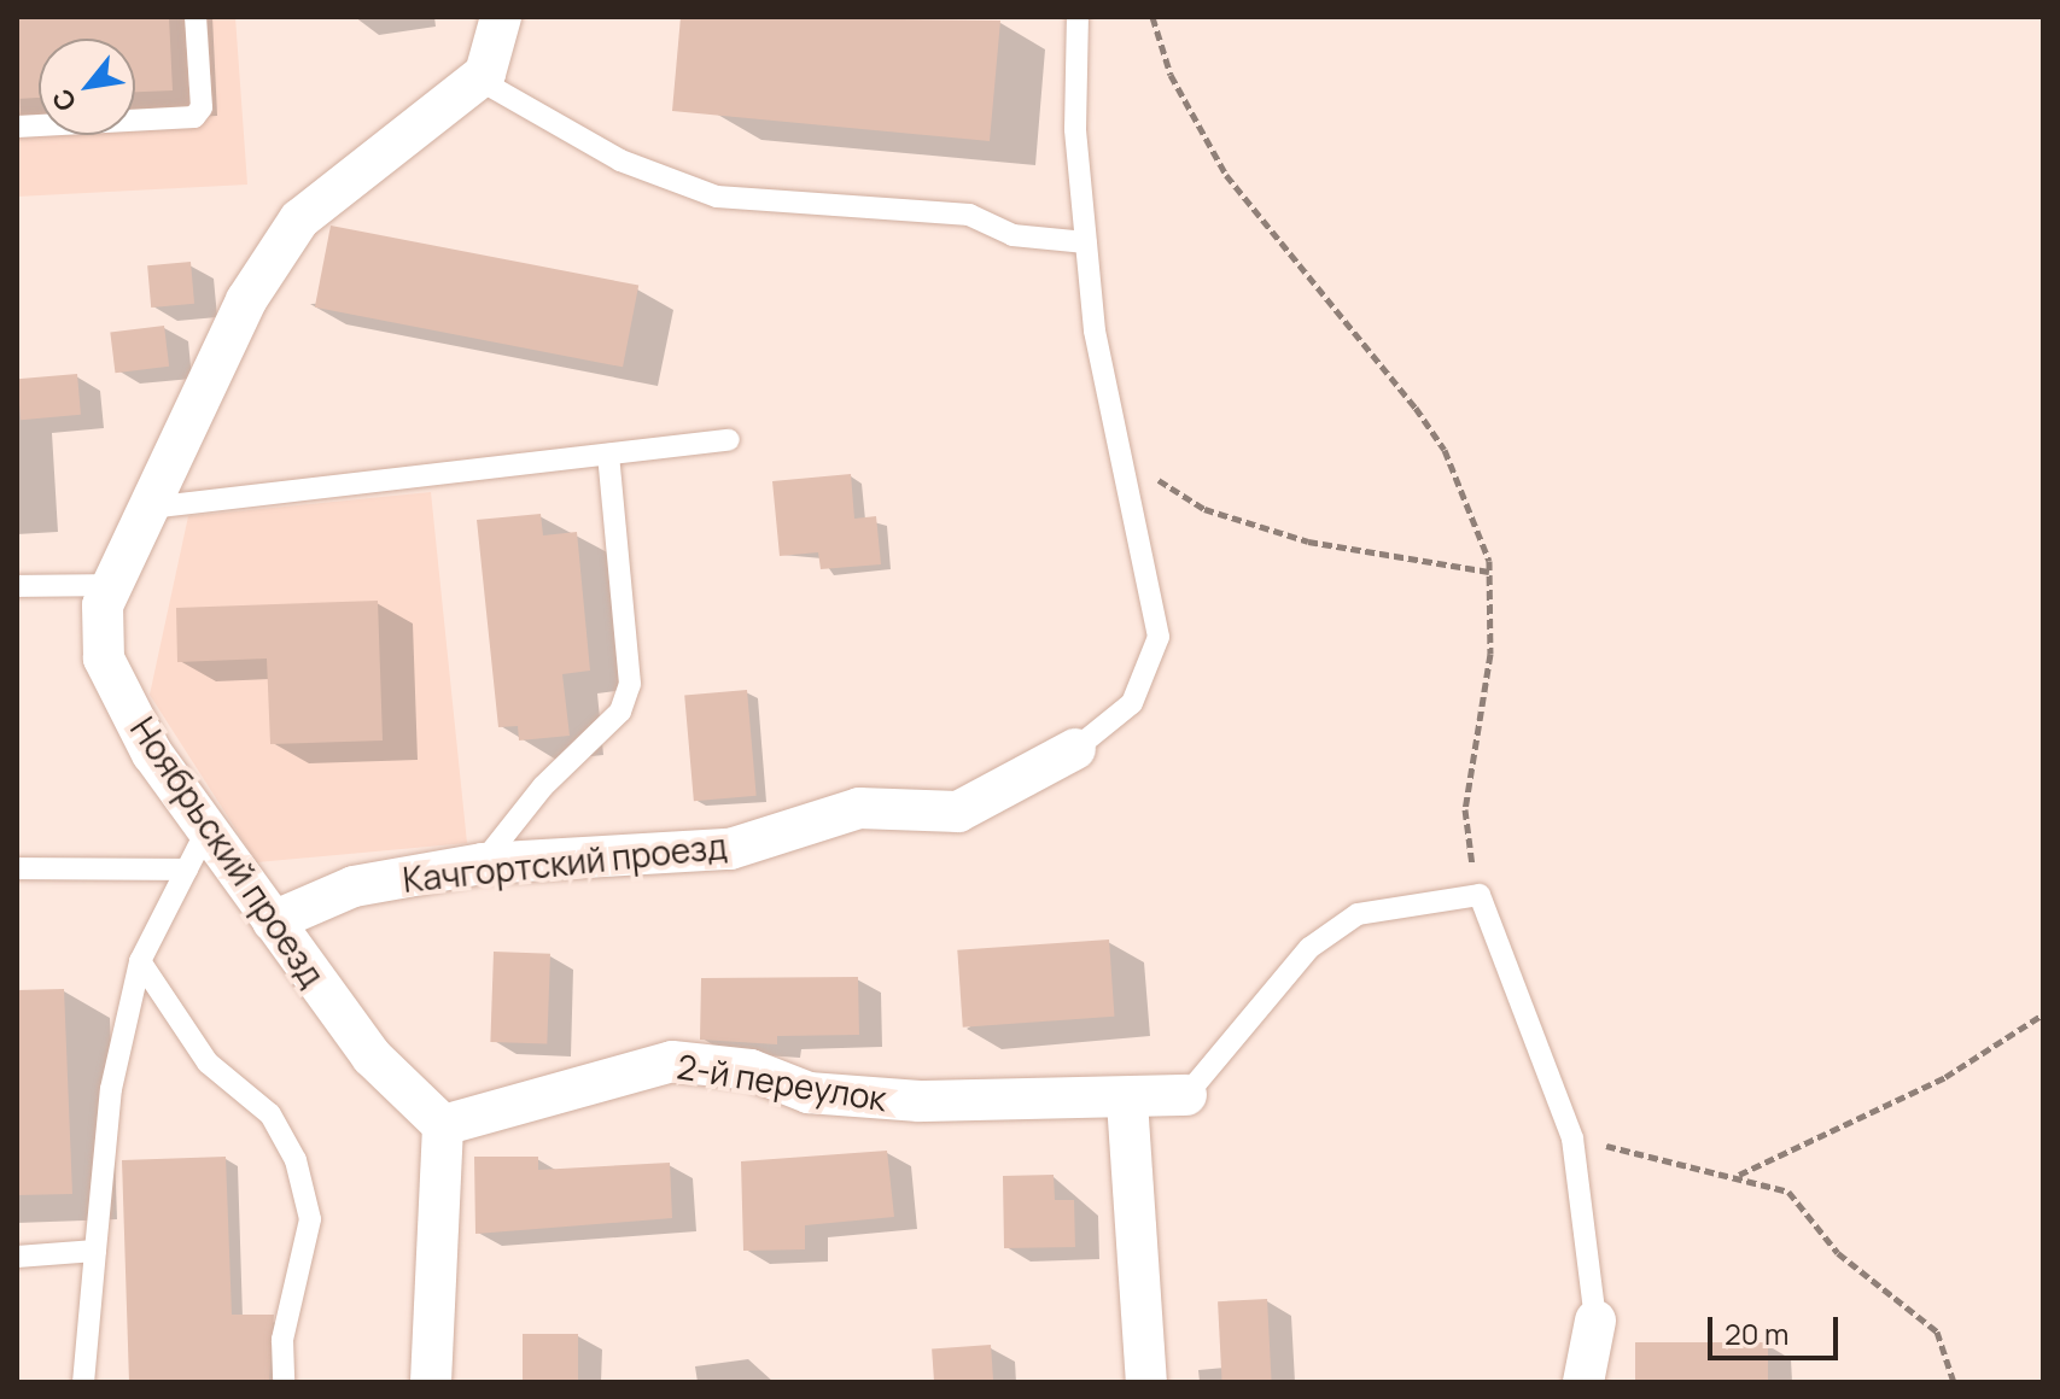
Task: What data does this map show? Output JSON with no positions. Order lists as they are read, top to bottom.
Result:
{
  "streets": {
    "street": ["Ноябрьский проезд", "Качгортский проезд", "2-й переулок"]
  },
  "crossings": [
    ["Ноябрьский проезд", "Качгортский проезд"],
    ["Ноябрьский проезд", "2-й переулок"]
  ],
  "scale_bar": "20 m",
  "north": "bottom left"
}
